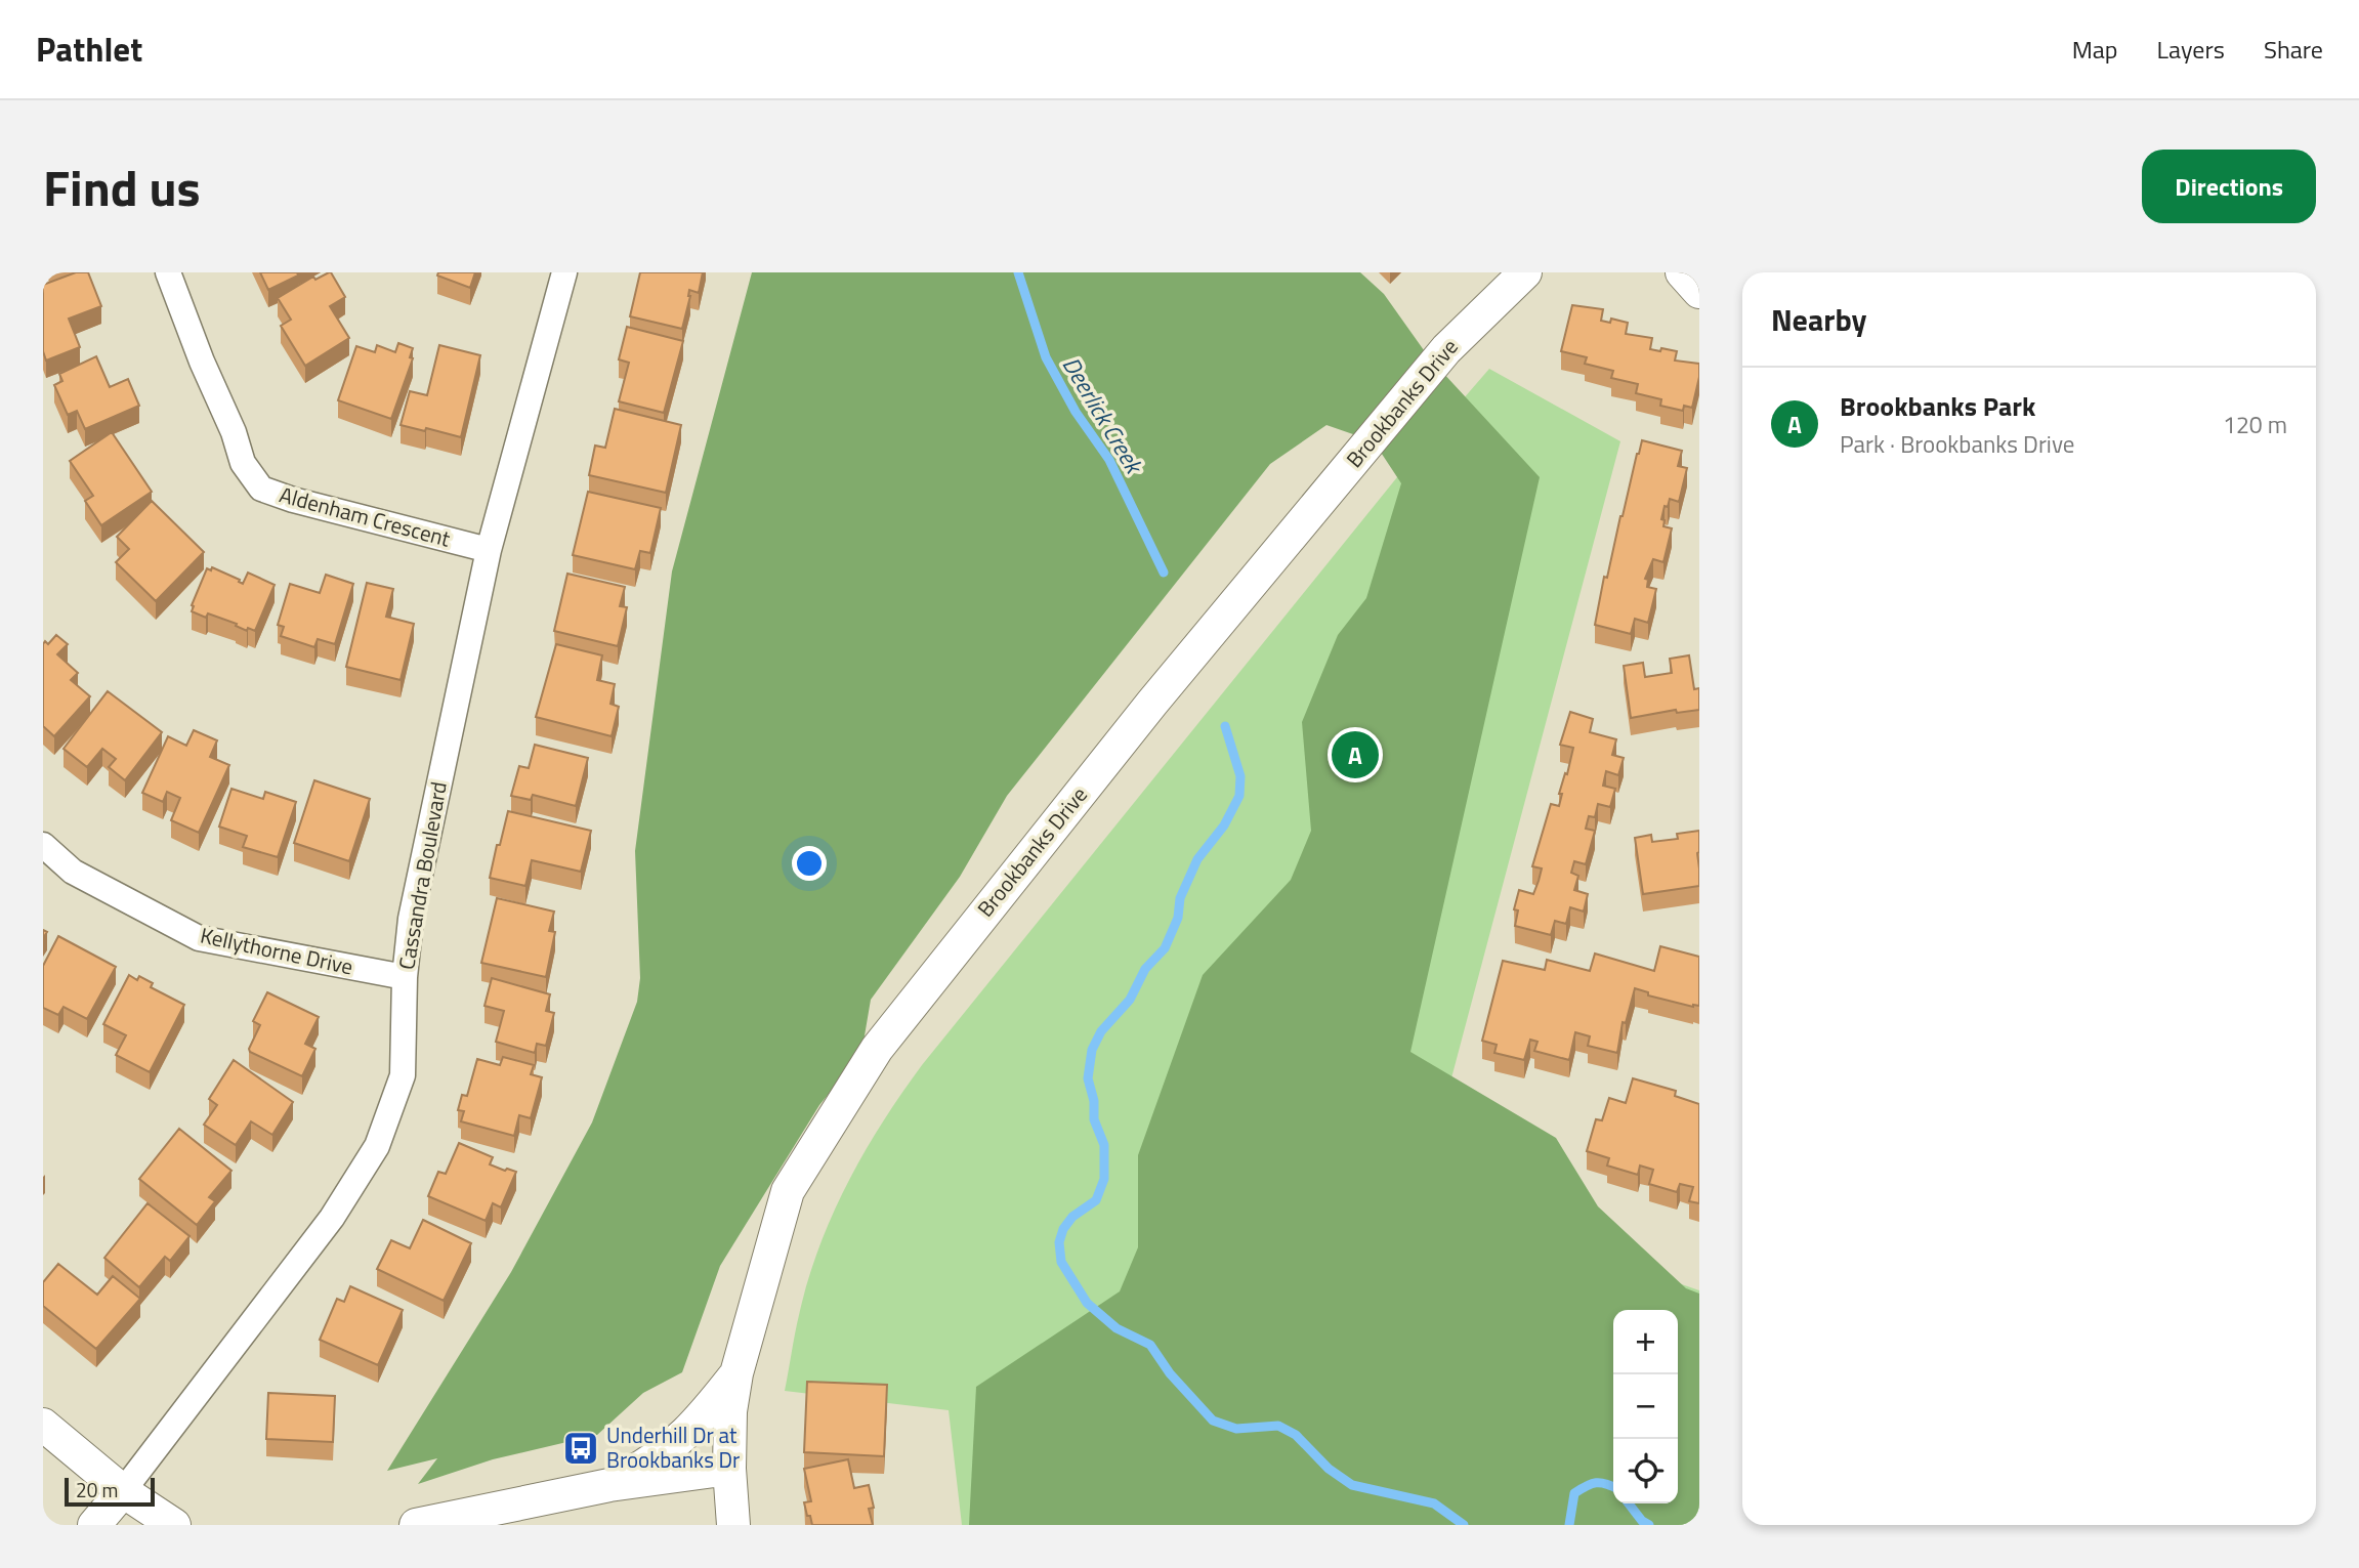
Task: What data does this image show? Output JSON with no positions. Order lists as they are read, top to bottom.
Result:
{
  "streets": {
    "street": [
      "Brookbanks Drive",
      "Aldenham Crescent",
      "Cassandra Boulevard",
      "Kellythorne Drive"
    ]
  },
  "crossings": [
    ["Aldenham Crescent", "Cassandra Boulevard"],
    ["Cassandra Boulevard", "Kellythorne Drive"]
  ],
  "water": ["Deerlick Creek"],
  "places": {
    "bus stop": ["Underhill Dr at Brookbanks Dr"]
  },
  "scale_bar": "20 m",
  "page": {
    "header": "Pathlet",
    "nav": ["Map", "Layers", "Share"],
    "title": "Find us",
    "buttons": "Directions",
    "heading": "Nearby",
    "list": [
      {
        "mark": "A",
        "name": "Brookbanks Park",
        "note": "Park · Brookbanks Drive",
        "value": "120 m"
      }
    ],
    "pins": "A",
    "map_buttons": ["+", "−"],
    "scale": "20 m"
  }
}
